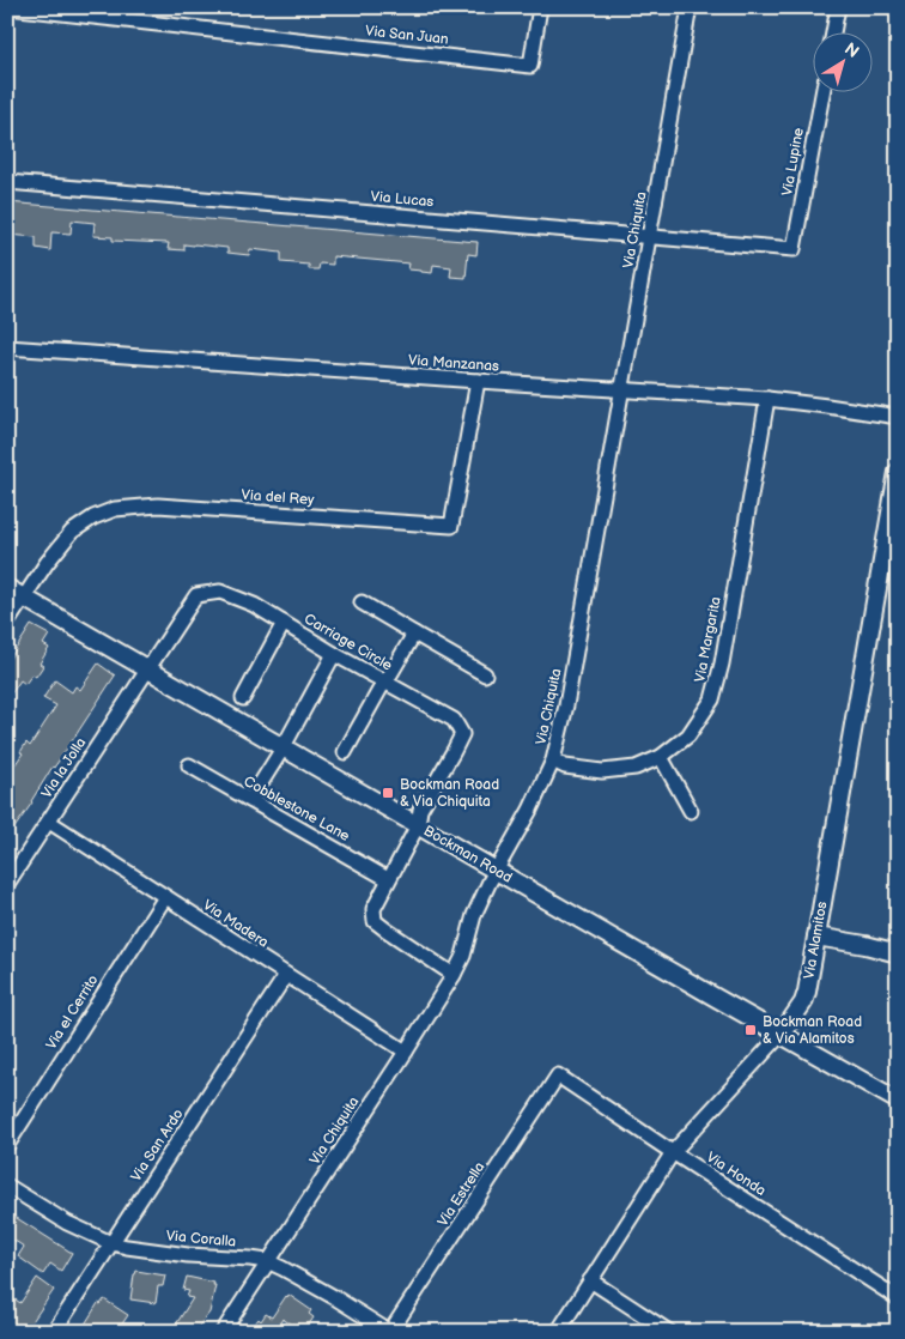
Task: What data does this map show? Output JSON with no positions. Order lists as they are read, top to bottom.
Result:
{
  "streets": {
    "street": [
      "Via San Juan",
      "Via Lupine",
      "Via Lucas",
      "Via Chiquita",
      "Via Manzanas",
      "Via del Rey",
      "Via Margarita",
      "Carriage Circle",
      "Via la Jolla",
      "Cobblestone Lane",
      "Bockman Road",
      "Via Madera",
      "Via Alamitos",
      "Via el Cerrito",
      "Via San Ardo",
      "Via Honda",
      "Via Estrella",
      "Via Coralla"
    ]
  },
  "crossings": [
    ["Via Lupine", "Via Lucas"],
    ["Via Lucas", "Via Chiquita"],
    ["Via Chiquita", "Via Manzanas"],
    ["Via Chiquita", "Via Margarita"],
    ["Via Chiquita", "Bockman Road"],
    ["Via Chiquita", "Via Madera"],
    ["Via Chiquita", "Via Coralla"],
    ["Via Manzanas", "Via del Rey"],
    ["Via Manzanas", "Via Margarita"],
    ["Via del Rey", "Bockman Road"],
    ["Carriage Circle", "Via la Jolla"],
    ["Carriage Circle", "Bockman Road"],
    ["Via la Jolla", "Bockman Road"],
    ["Via la Jolla", "Via Madera"],
    ["Bockman Road", "Via Alamitos"],
    ["Via Madera", "Via el Cerrito"],
    ["Via Madera", "Via San Ardo"],
    ["Via Alamitos", "Via Honda"],
    ["Via San Ardo", "Via Coralla"],
    ["Via Honda", "Via Estrella"],
    ["Via Estrella", "Via Coralla"]
  ],
  "places": {
    "transit": ["Bockman Road & Via Chiquita", "Bockman Road & Via Alamitos"]
  },
  "north": "top right"
}
